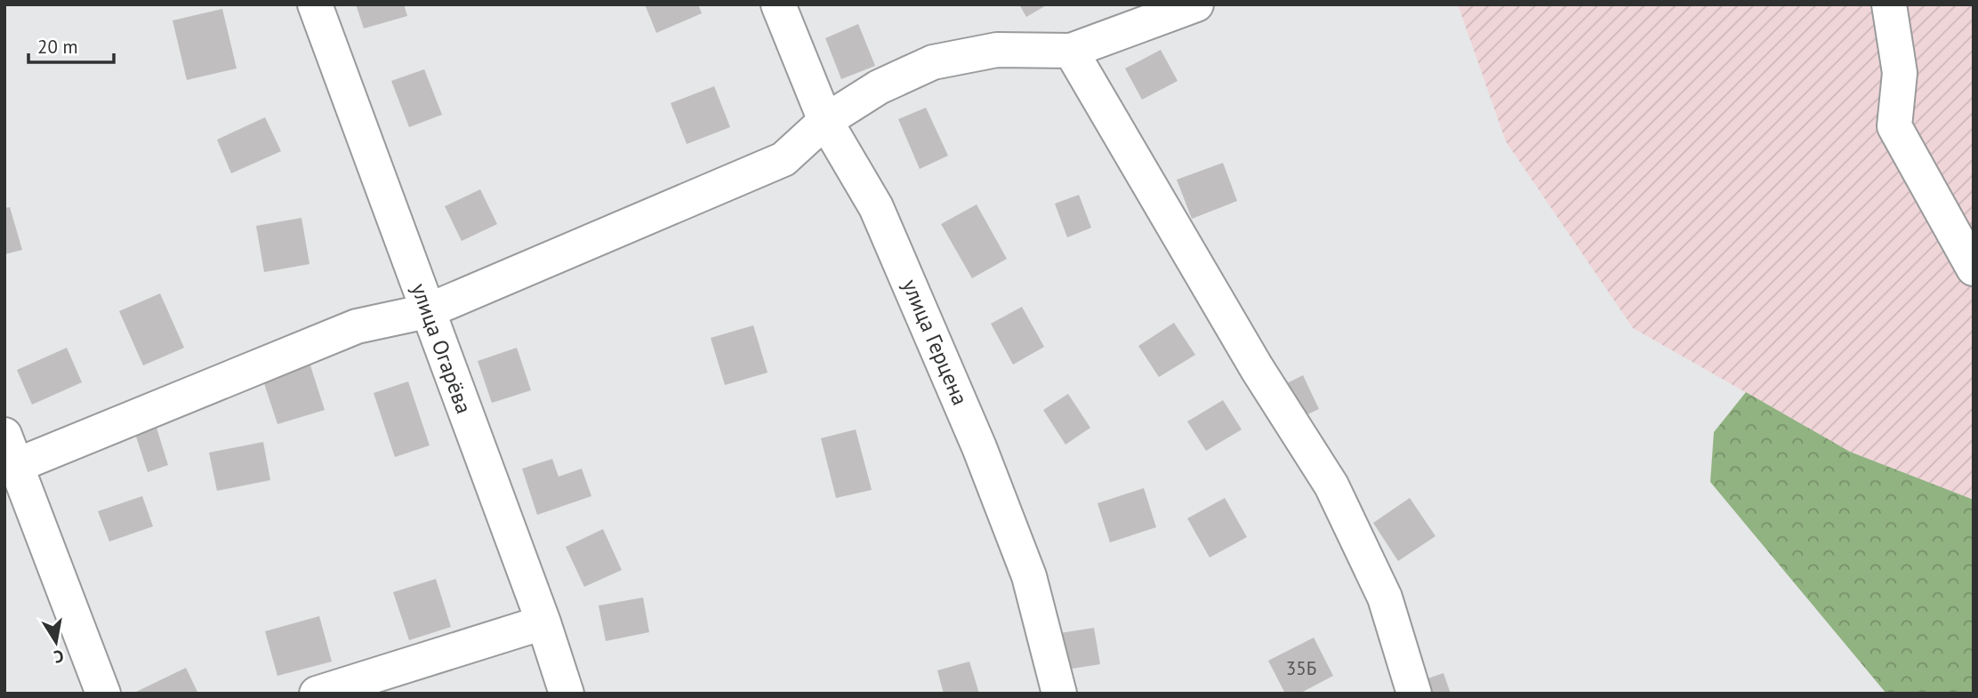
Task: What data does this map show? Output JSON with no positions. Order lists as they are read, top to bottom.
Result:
{
  "streets": {
    "street": ["улица Герцена", "улица Огарёва"]
  },
  "house_numbers": ["35Б"],
  "scale_bar": "20 m",
  "north": "bottom"
}
